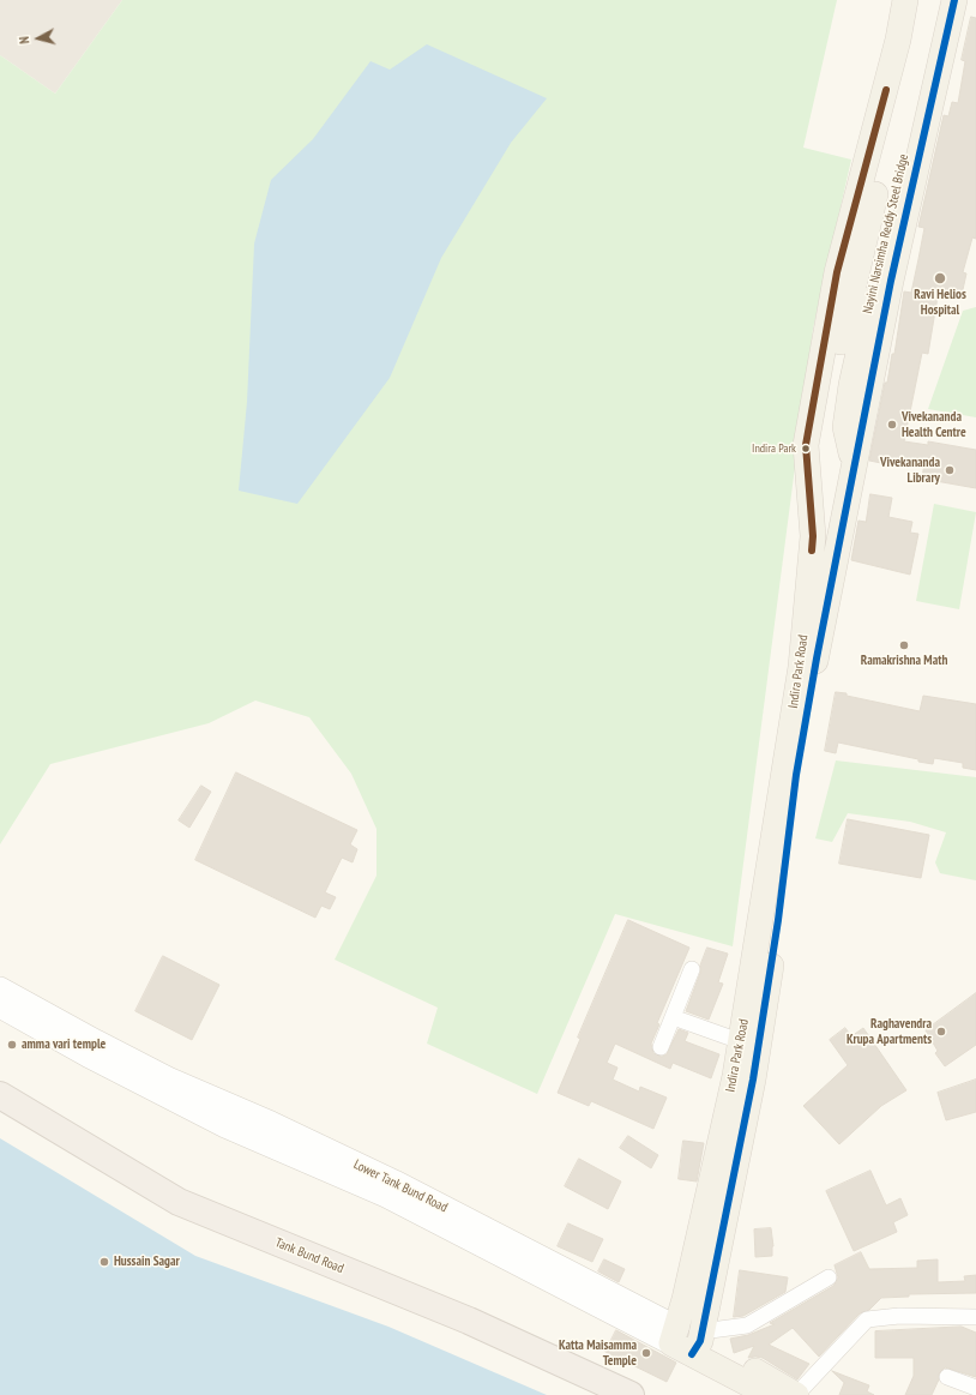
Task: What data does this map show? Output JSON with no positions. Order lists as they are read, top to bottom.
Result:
{
  "streets": {
    "highway": ["Tank Bund Road"],
    "main road": ["Nayini Narsimha Reddy Steel Bridge", "Indira Park Road", "Lower Tank Bund Road"]
  },
  "crossings": [
    ["Nayini Narsimha Reddy Steel Bridge", "Indira Park Road"],
    ["Indira Park Road", "Lower Tank Bund Road"]
  ],
  "places": [
    "Ravi Helios Hospital",
    "Vivekananda Health Centre",
    "Indira Park",
    "Vivekananda Library",
    "Ramakrishna Math",
    "Raghavendra Krupa Apartments",
    "amma vari temple",
    "Hussain Sagar",
    "Katta Maisamma Temple"
  ],
  "north": "left"
}
